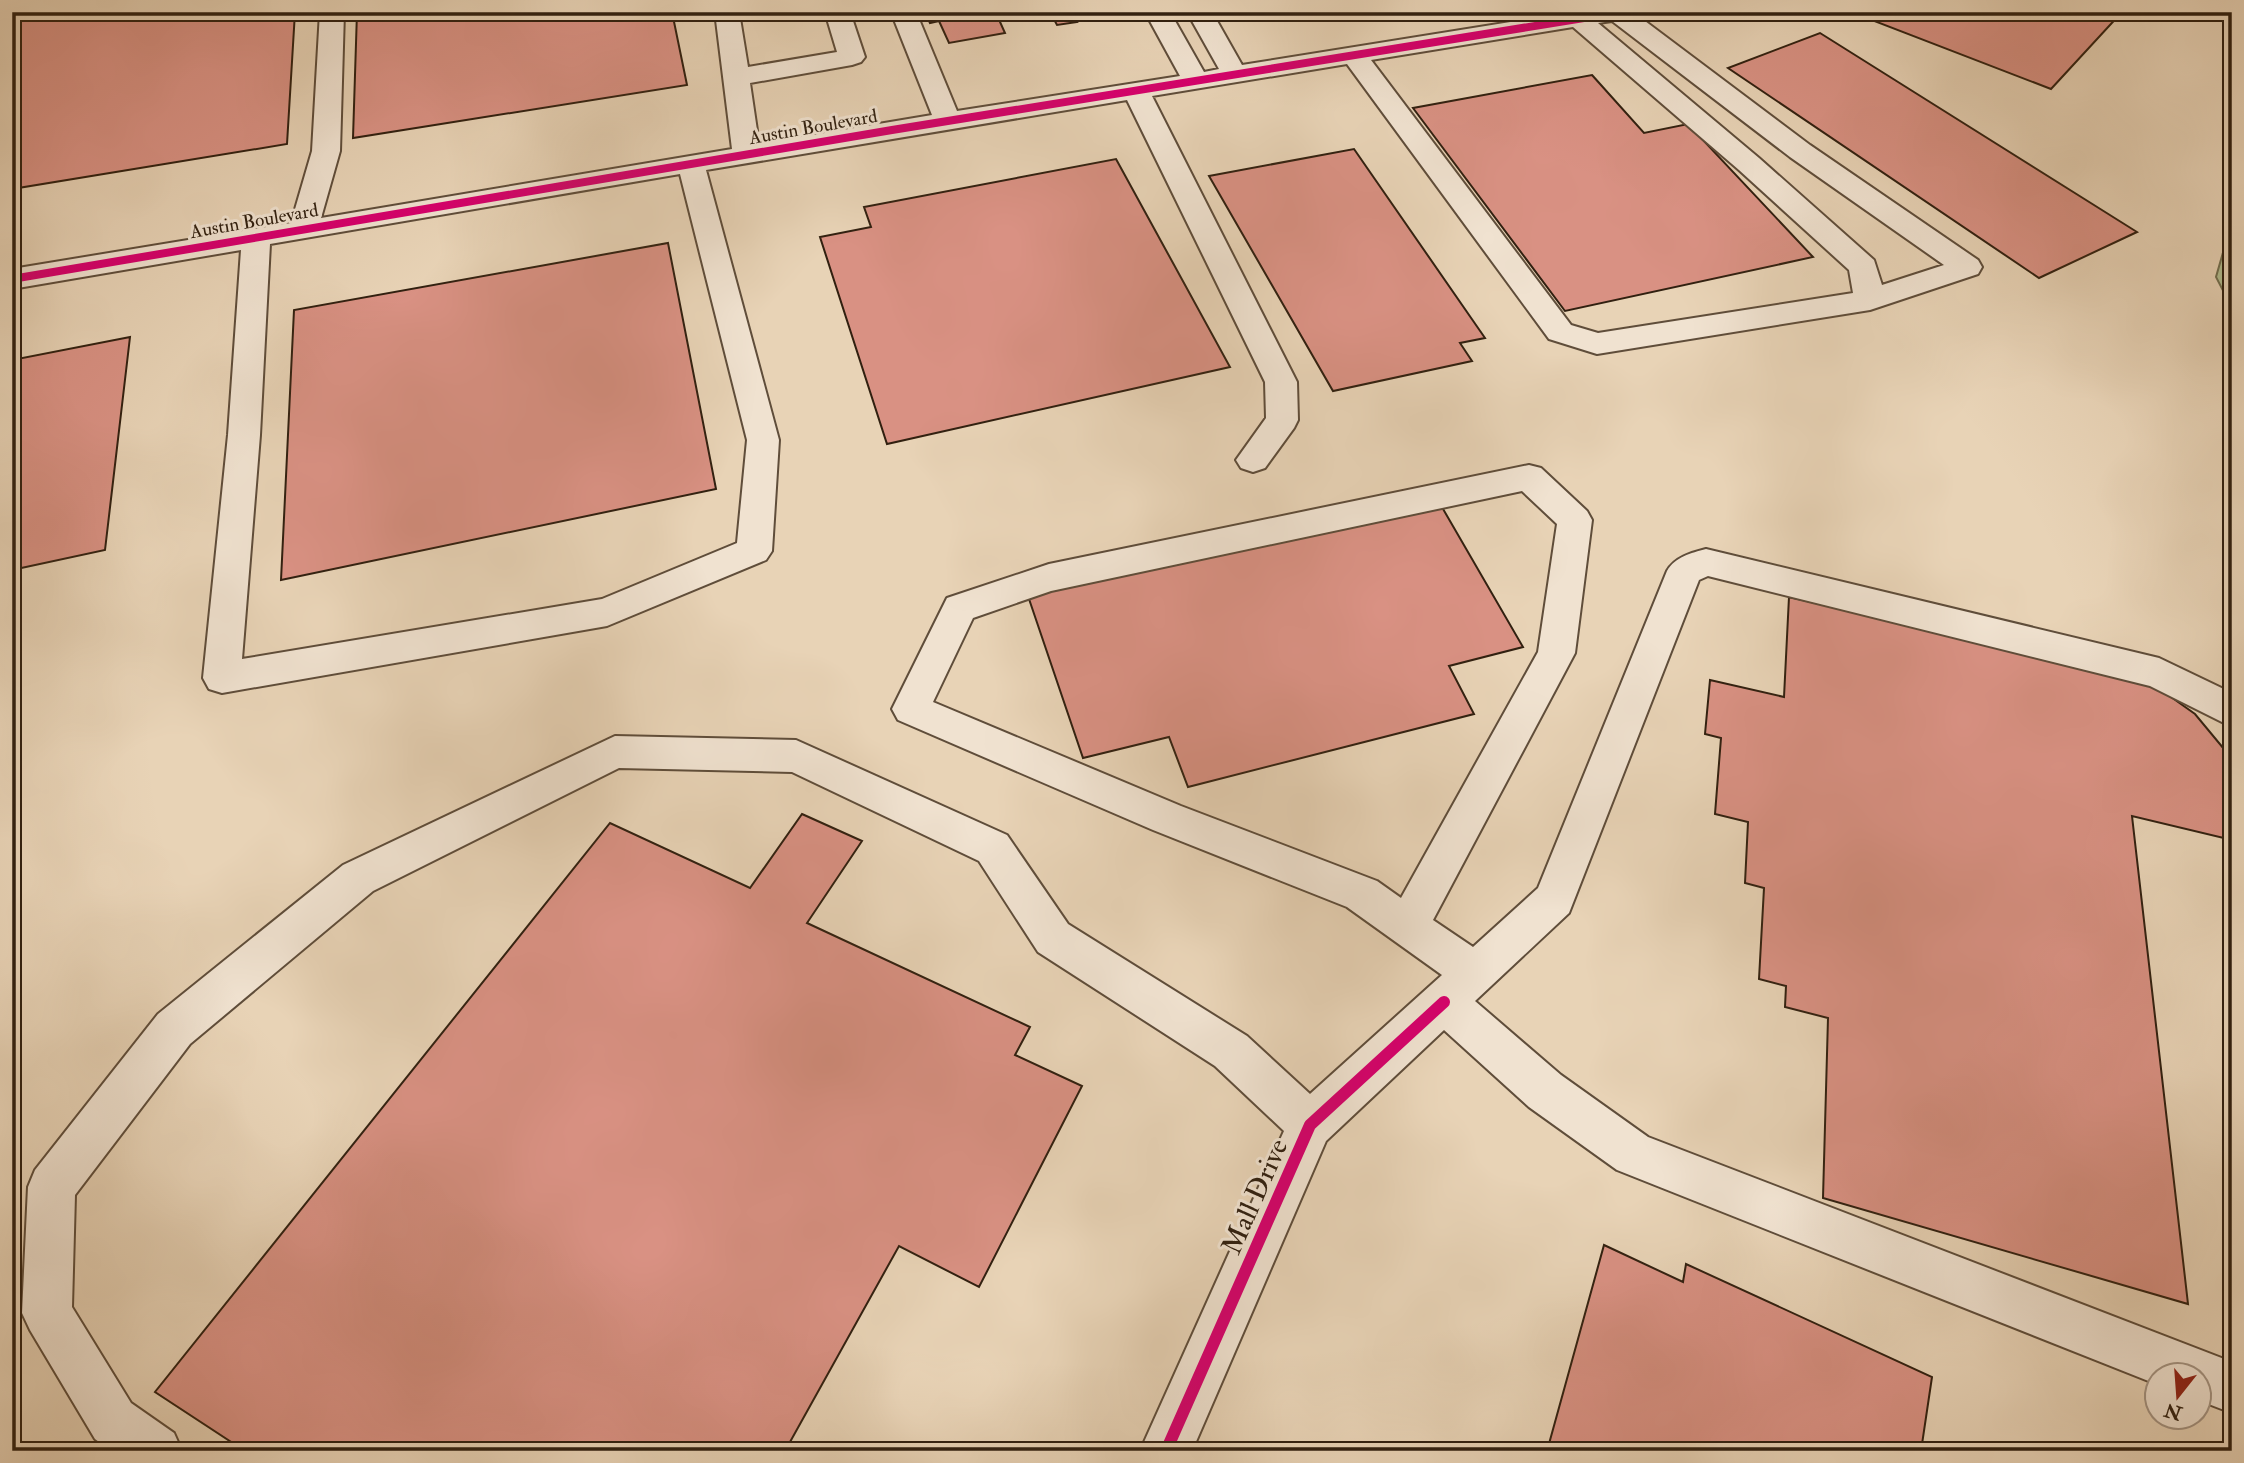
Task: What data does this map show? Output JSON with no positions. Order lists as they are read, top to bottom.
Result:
{
  "streets": {
    "street": ["Austin Boulevard", "Mall Drive"]
  },
  "north": "bottom"
}
